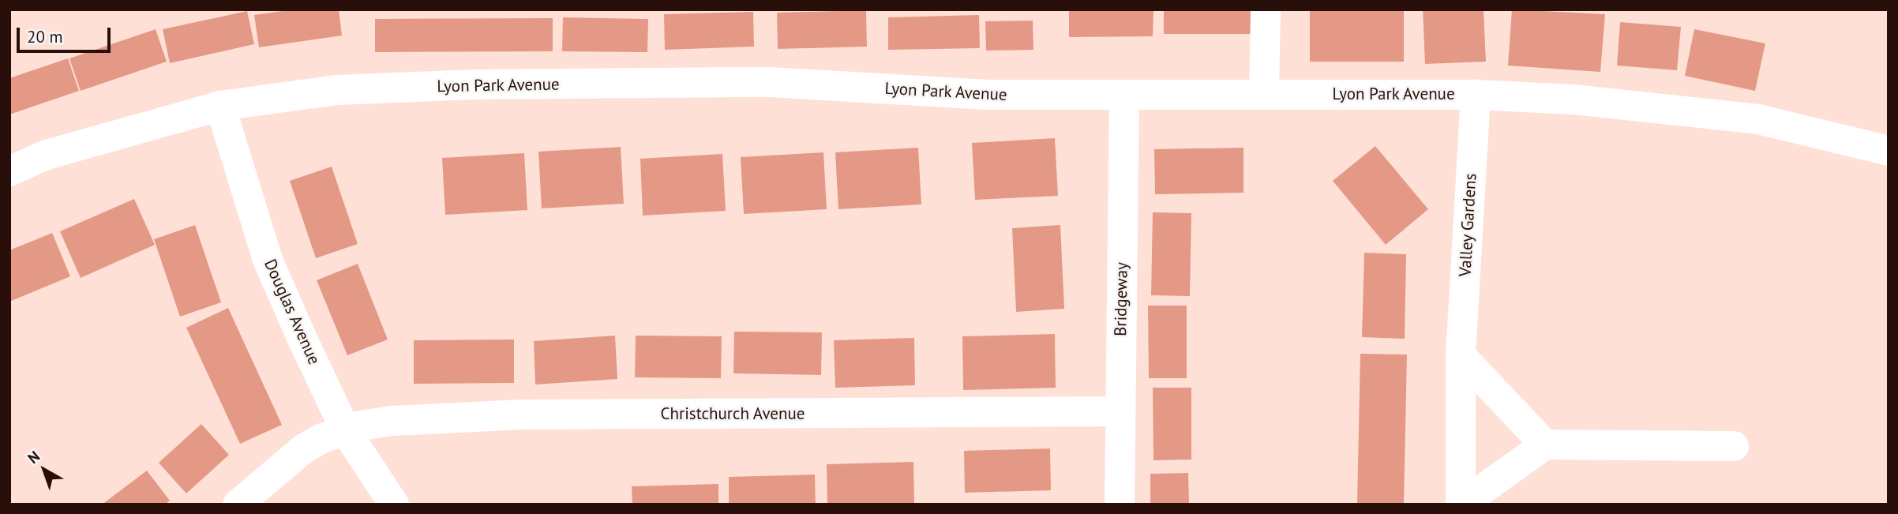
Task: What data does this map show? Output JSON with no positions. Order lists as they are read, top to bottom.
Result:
{
  "streets": {
    "street": [
      "Lyon Park Avenue",
      "Valley Gardens",
      "Bridgeway",
      "Douglas Avenue",
      "Christchurch Avenue"
    ]
  },
  "crossings": [
    ["Lyon Park Avenue", "Valley Gardens"],
    ["Lyon Park Avenue", "Bridgeway"],
    ["Lyon Park Avenue", "Douglas Avenue"],
    ["Bridgeway", "Christchurch Avenue"],
    ["Douglas Avenue", "Christchurch Avenue"]
  ],
  "scale_bar": "20 m",
  "north": "top left"
}
